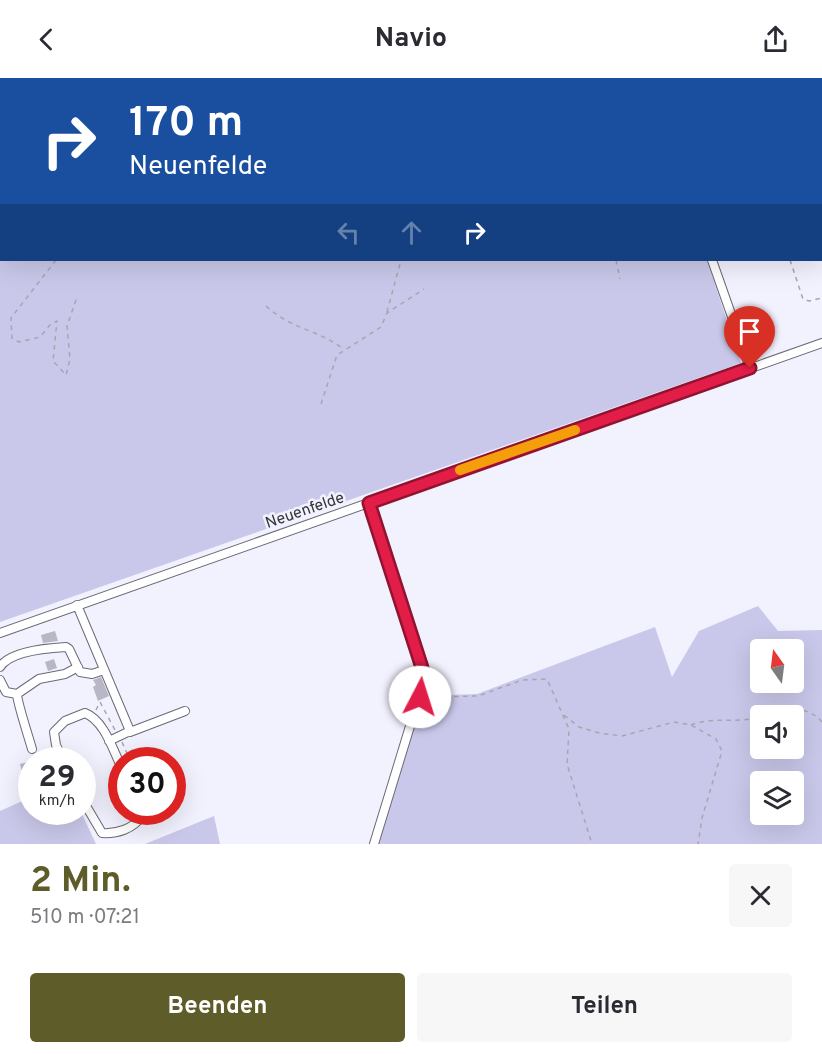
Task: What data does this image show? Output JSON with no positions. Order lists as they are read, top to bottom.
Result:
{
  "streets": {
    "street": ["Neuenfelde"]
  },
  "north": "top",
  "page": {
    "header": "Navio",
    "turn": ["170 m", "Neuenfelde"],
    "speed": "29 km/h",
    "limit": "30",
    "heading": ["2 Min.", "510 m · 07:21"],
    "buttons": ["Beenden", "Teilen"]
  }
}
